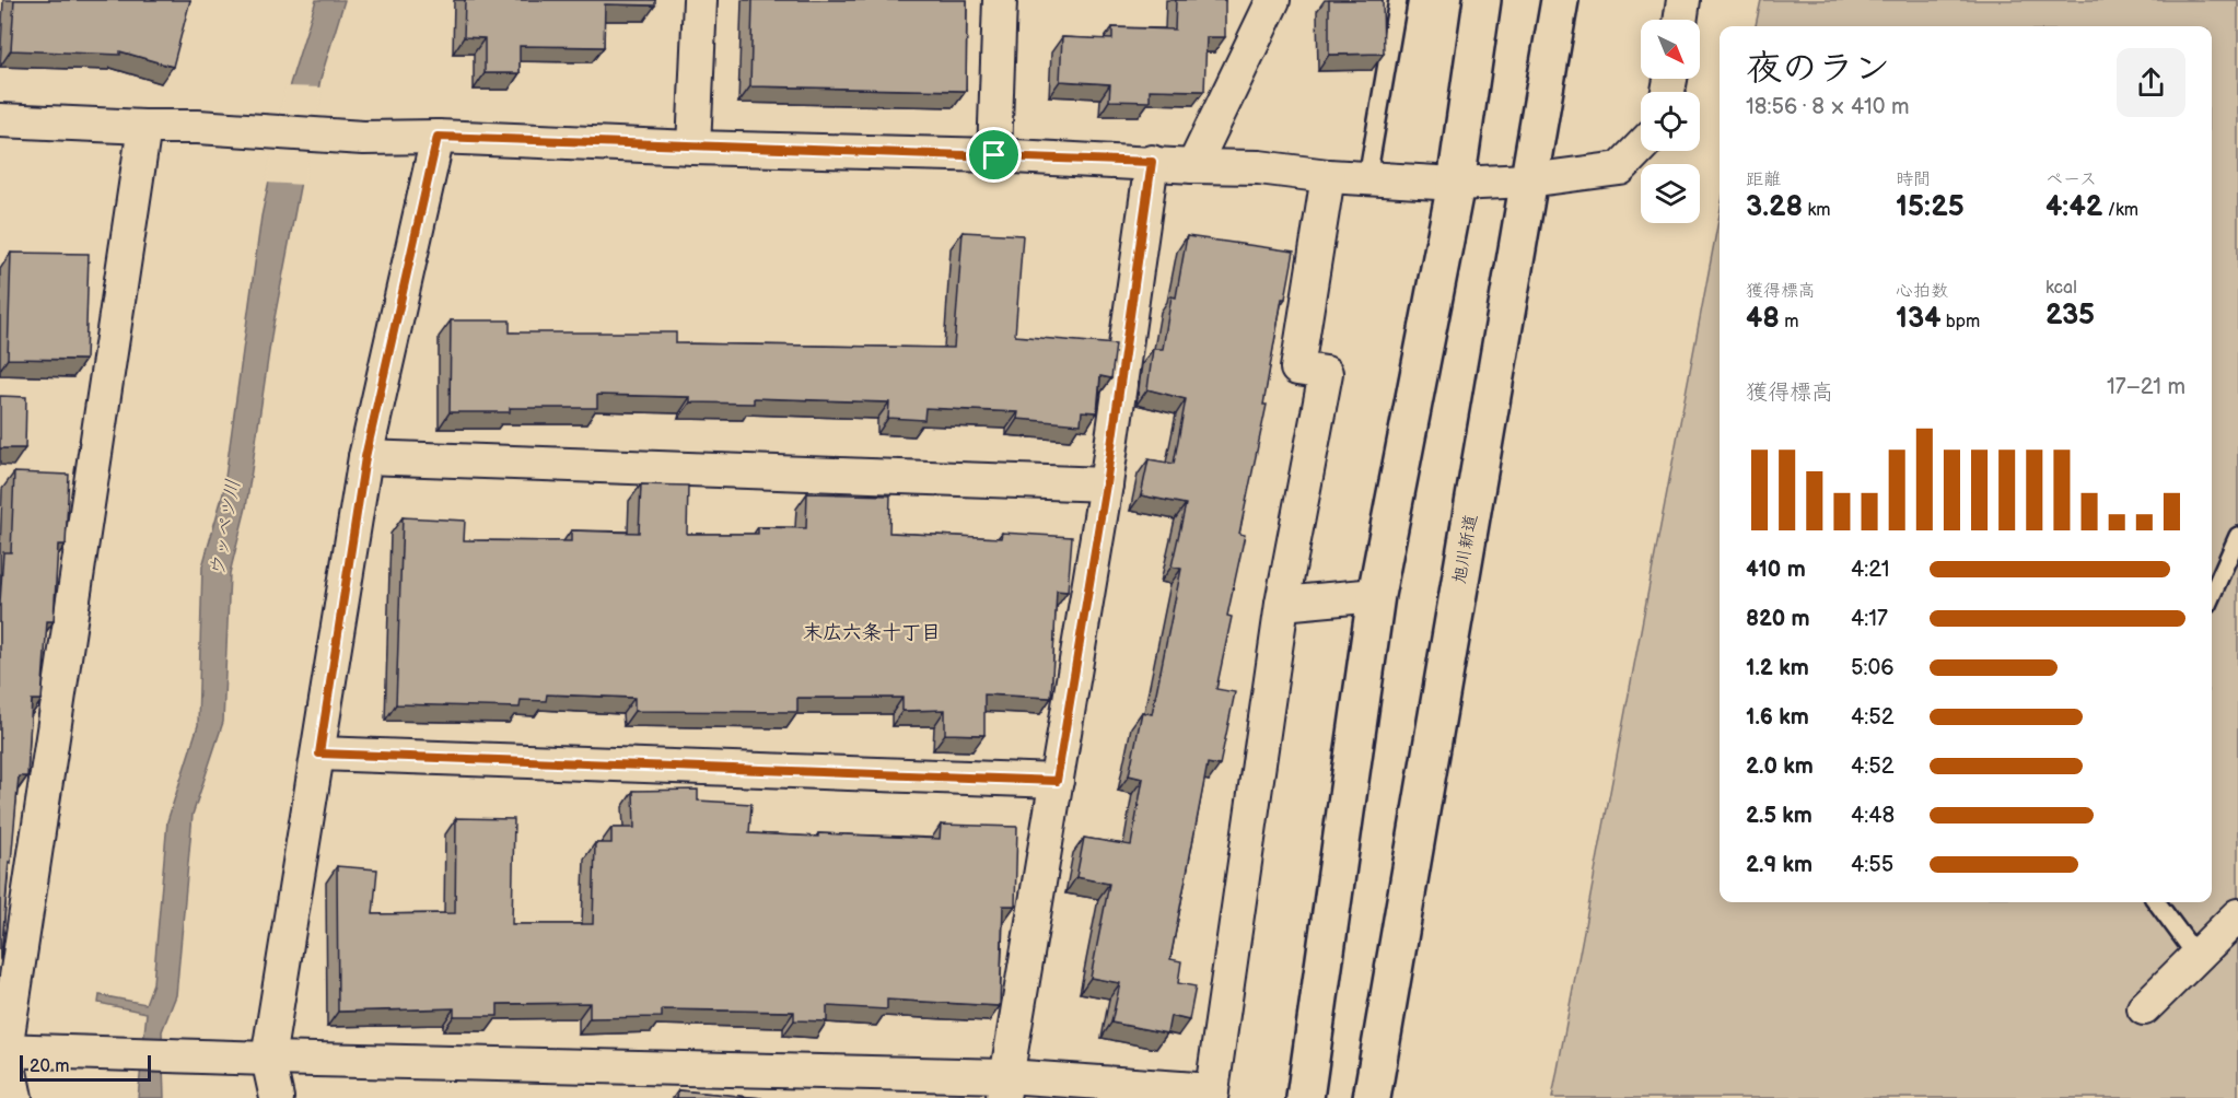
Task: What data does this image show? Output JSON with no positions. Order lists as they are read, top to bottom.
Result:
{
  "streets": {
    "highway": ["旭川新道"]
  },
  "districts": ["末広六条十丁目"],
  "water": ["ウッペツ川"],
  "scale_bar": "20 m",
  "north": "bottom right",
  "page": {
    "heading": ["夜のラン", "18:56 · 8 × 410 m"],
    "stats": [
      ["距離", "3.28 km"],
      ["時間", "15:25"],
      ["ペース", "4:42 /km"],
      ["獲得標高", "48 m"],
      ["心拍数", "134 bpm"],
      ["kcal", "235"]
    ],
    "chart": ["獲得標高", "17–21 m"],
    "list": [
      {
        "name": "410 m",
        "note": "4:21"
      },
      {
        "name": "820 m",
        "note": "4:17"
      },
      {
        "name": "1.2 km",
        "note": "5:06"
      },
      {
        "name": "1.6 km",
        "note": "4:52"
      },
      {
        "name": "2.0 km",
        "note": "4:52"
      },
      {
        "name": "2.5 km",
        "note": "4:48"
      },
      {
        "name": "2.9 km",
        "note": "4:55"
      }
    ],
    "scale": "20 m"
  }
}
